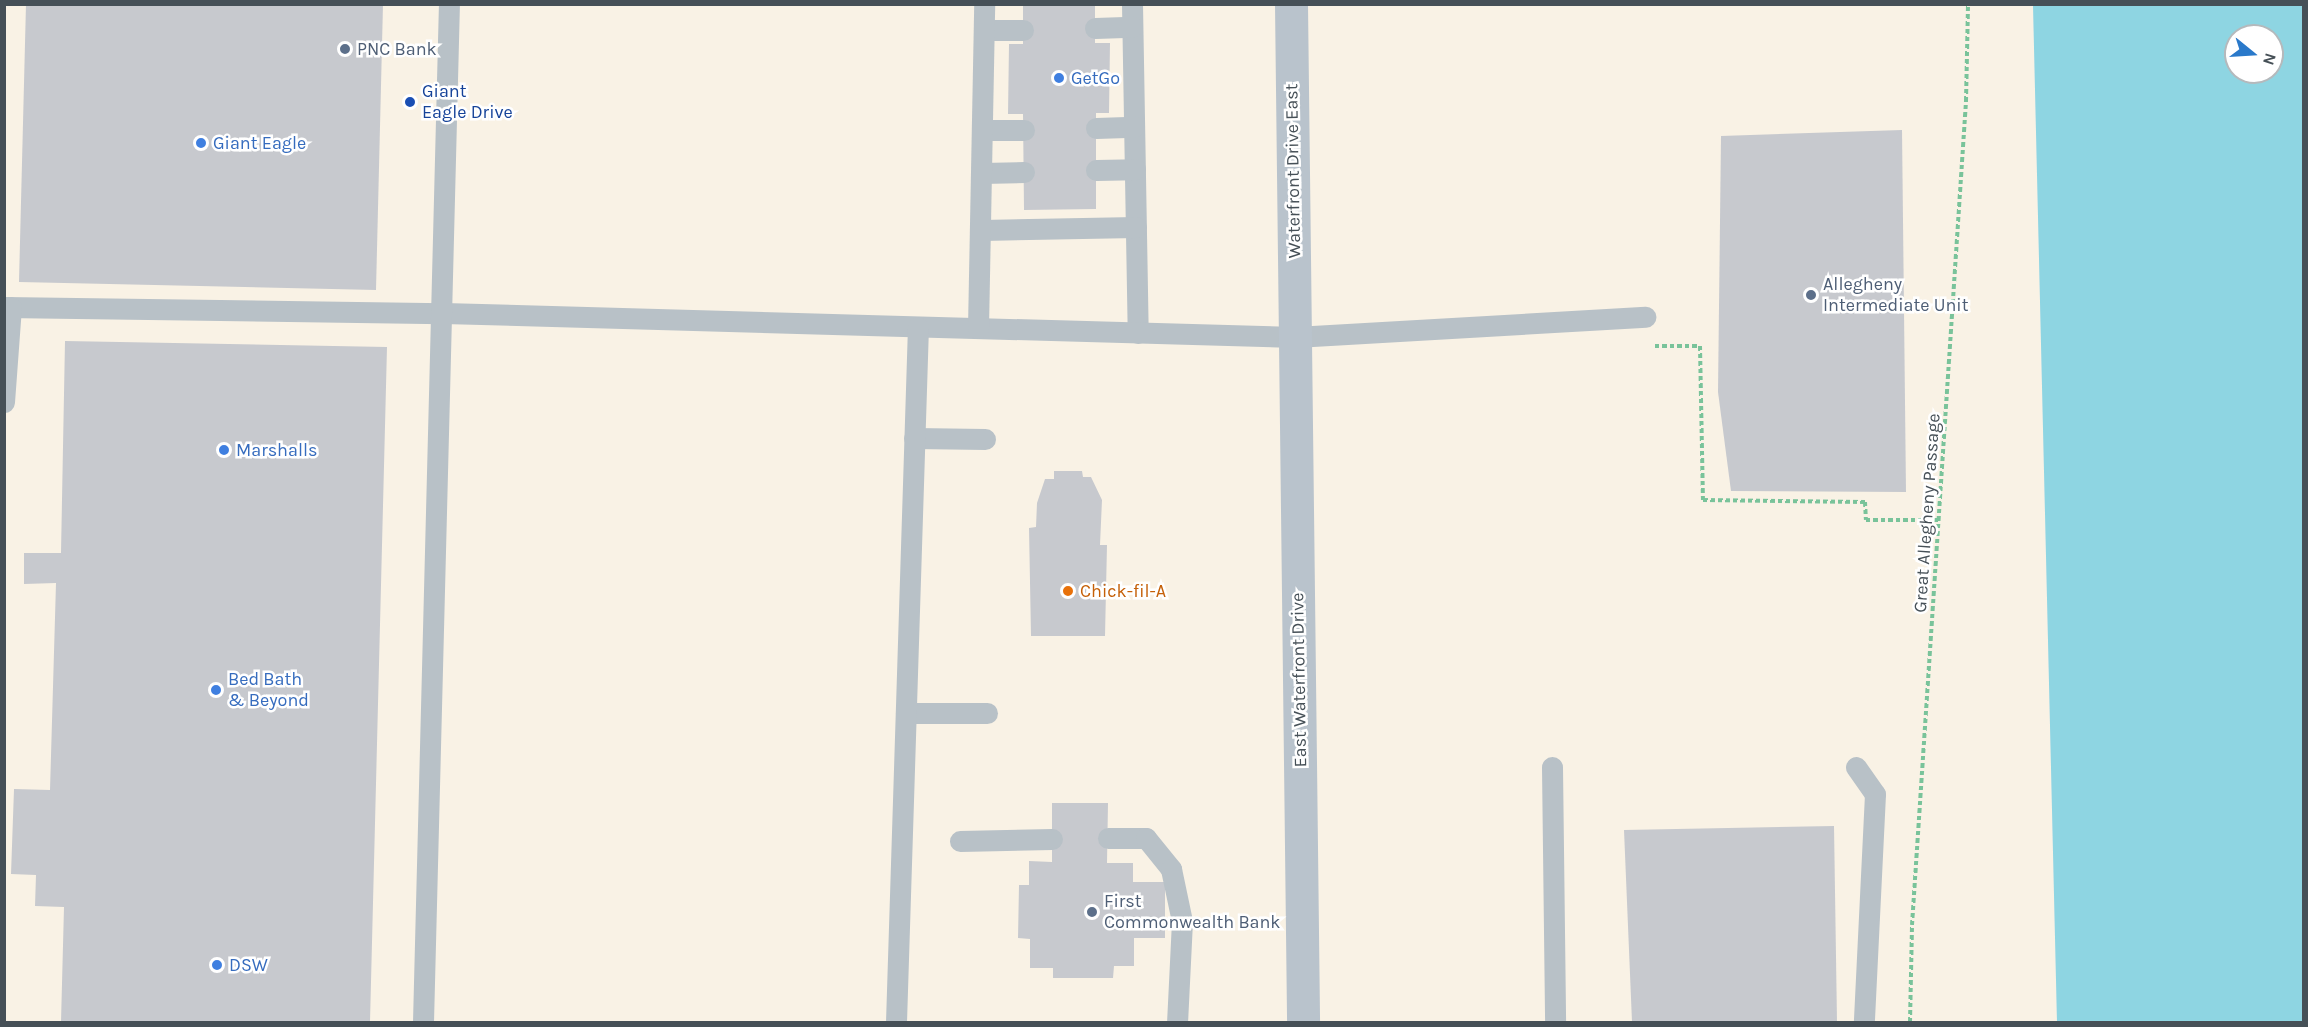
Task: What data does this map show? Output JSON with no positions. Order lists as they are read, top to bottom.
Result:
{
  "streets": {
    "street": ["Waterfront Drive East", "East Waterfront Drive"],
    "path": ["Great Allegheny Passage"]
  },
  "crossings": [
    ["Waterfront Drive East", "East Waterfront Drive"]
  ],
  "places": [
    "PNC Bank",
    "GetGo",
    "Giant Eagle Drive",
    "Giant Eagle",
    "Allegheny Intermediate Unit",
    "Marshalls",
    "Chick-fil-A",
    "Bed Bath & Beyond",
    "First Commonwealth Bank",
    "DSW"
  ],
  "north": "right"
}
